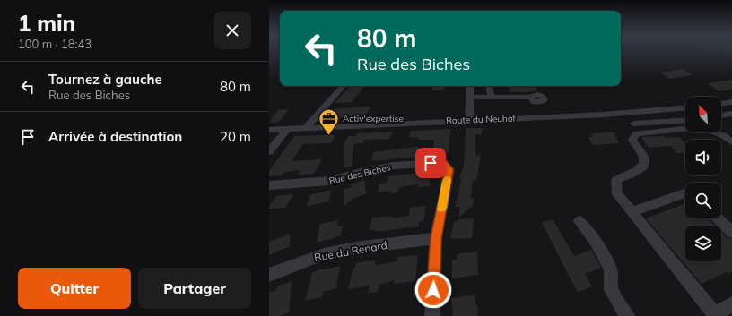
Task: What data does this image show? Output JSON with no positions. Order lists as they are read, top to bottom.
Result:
{
  "streets": {
    "street": ["Route du Neuhof", "Rue des Biches", "Rue du Renard"]
  },
  "crossings": [
    ["Rue des Biches", "Rue du Renard"]
  ],
  "places": {
    "office": ["Activ'expertise"]
  },
  "north": "top left",
  "page": {
    "heading": ["1 min", "100 m · 18:43"],
    "turn": ["80 m", "Rue des Biches"],
    "list": [
      {
        "name": "Tournez à gauche",
        "note": "Rue des Biches",
        "value": "80 m"
      },
      {
        "name": "Arrivée à destination",
        "value": "20 m"
      }
    ],
    "buttons": ["Quitter", "Partager"]
  }
}
